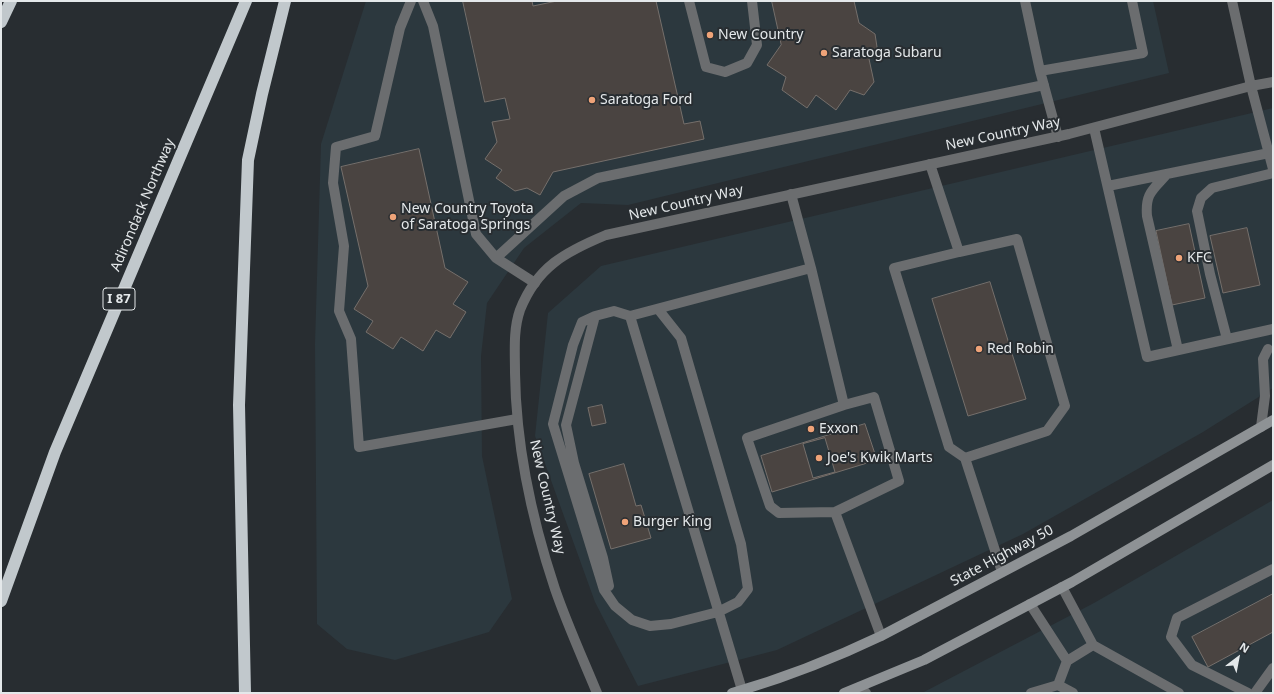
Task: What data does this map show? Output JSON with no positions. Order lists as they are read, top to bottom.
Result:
{
  "streets": {
    "highway": ["Adirondack Northway", "I 87"],
    "main road": ["State Highway 50"],
    "street": ["New Country Way"]
  },
  "places": [
    "New Country",
    "Saratoga Subaru",
    "Saratoga Ford",
    "New Country Toyota of Saratoga Springs",
    "KFC",
    "Red Robin",
    "Exxon",
    "Joe's Kwik Marts",
    "Burger King"
  ],
  "north": "top right"
}
